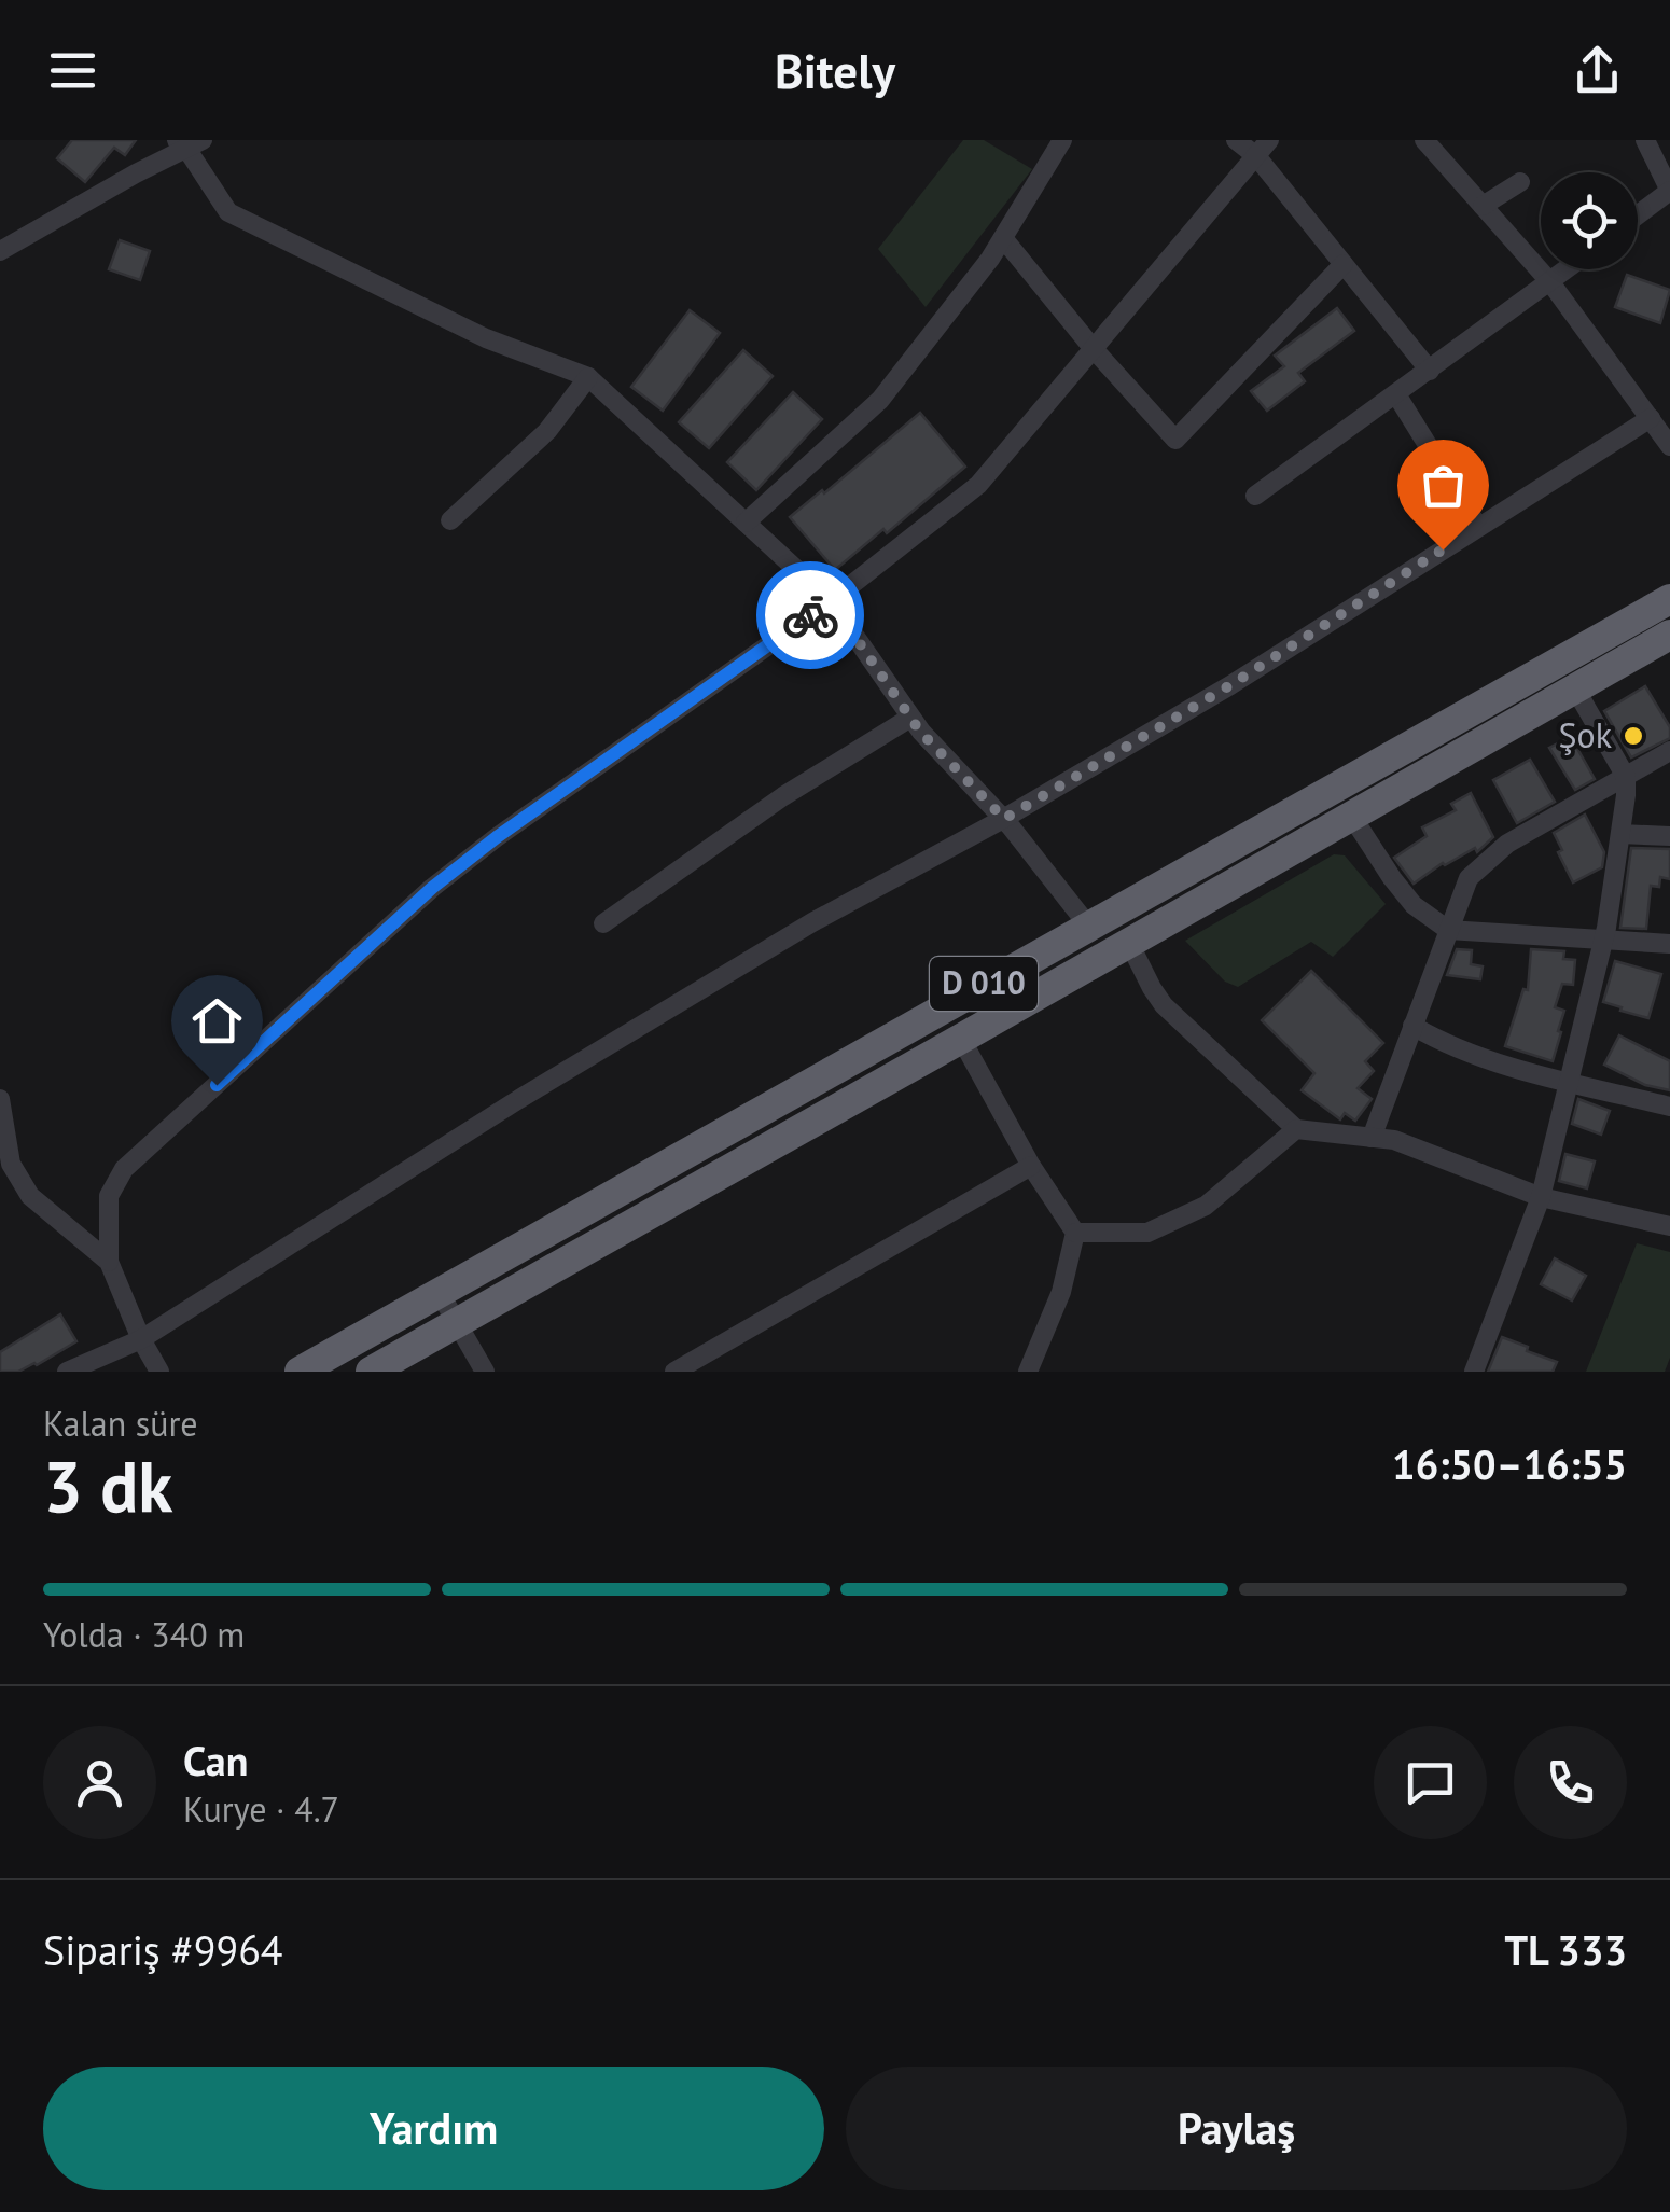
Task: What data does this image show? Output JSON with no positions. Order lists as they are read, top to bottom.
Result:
{
  "streets": {
    "highway": ["D 010"]
  },
  "places": ["Şok"],
  "page": {
    "header": "Bitely",
    "heading": ["3 dk", "Kalan süre", "16:50–16:55"],
    "panel": [
      "Can",
      "Kurye · 4.7",
      "Sipariş #9964",
      "TL 333"
    ],
    "bar": "Yolda · 340 m",
    "buttons": ["Yardım", "Paylaş"]
  }
}
